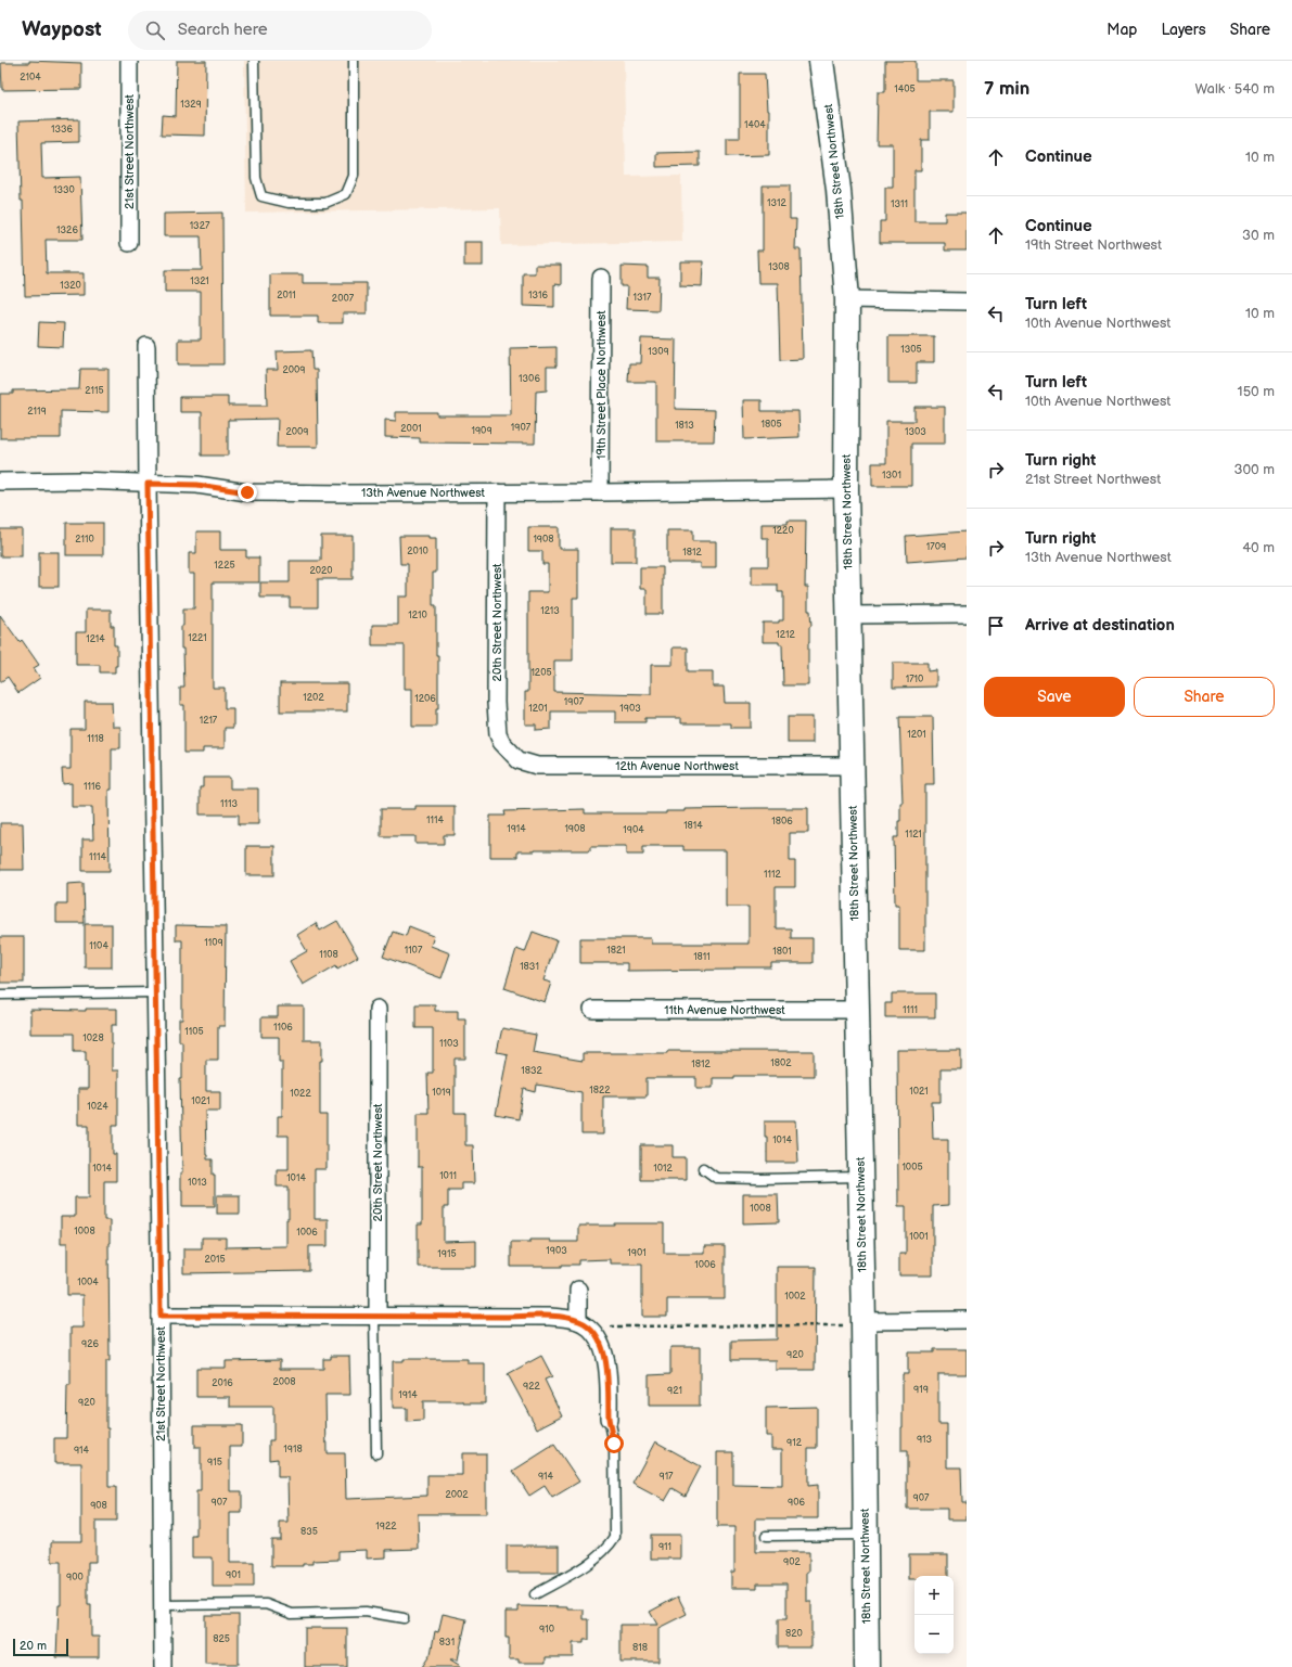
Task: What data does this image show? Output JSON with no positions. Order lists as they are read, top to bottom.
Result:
{
  "streets": {
    "street": [
      "21st Street Northwest",
      "18th Street Northwest",
      "19th Street Place Northwest",
      "13th Avenue Northwest",
      "20th Street Northwest",
      "12th Avenue Northwest",
      "11th Avenue Northwest"
    ]
  },
  "crossings": [
    ["21st Street Northwest", "13th Avenue Northwest"],
    ["18th Street Northwest", "13th Avenue Northwest"],
    ["18th Street Northwest", "12th Avenue Northwest"],
    ["18th Street Northwest", "11th Avenue Northwest"],
    ["19th Street Place Northwest", "13th Avenue Northwest"],
    ["13th Avenue Northwest", "20th Street Northwest"],
    ["20th Street Northwest", "12th Avenue Northwest"]
  ],
  "house_numbers": [
    "2104",
    "1405",
    "1329",
    "1404",
    "1336",
    "1330",
    "1312",
    "1311",
    "1327",
    "1326",
    "1308",
    "1321",
    "1320",
    "2011",
    "1316",
    "1317",
    "2007",
    "1305",
    "1309",
    "2009",
    "1306",
    "2115",
    "2119",
    "1805",
    "1813",
    "1907",
    "2001",
    "1909",
    "2009",
    "1303",
    "1301",
    "1220",
    "2110",
    "1908",
    "1709",
    "2010",
    "1812",
    "1225",
    "2020",
    "1213",
    "1210",
    "1212",
    "1221",
    "1214",
    "1205",
    "1710",
    "1202",
    "1206",
    "1907",
    "1201",
    "1903",
    "1217",
    "1201",
    "1118",
    "1116",
    "1113",
    "1114",
    "1806",
    "1814",
    "1914",
    "1908",
    "1904",
    "1121",
    "1114",
    "1112",
    "1109",
    "1104",
    "1107",
    "1821",
    "1801",
    "1108",
    "1811",
    "1831",
    "1111",
    "1106",
    "1105",
    "1028",
    "1103",
    "1802",
    "1812",
    "1832",
    "1822",
    "1021",
    "1019",
    "1022",
    "1021",
    "1024",
    "1014",
    "1005",
    "1014",
    "1012",
    "1011",
    "1014",
    "1013",
    "1008",
    "1008",
    "1006",
    "1001",
    "1903",
    "1901",
    "1915",
    "2015",
    "1006",
    "1004",
    "1002",
    "926",
    "920",
    "2008",
    "2016",
    "922",
    "919",
    "921",
    "1914",
    "920",
    "913",
    "912",
    "1918",
    "914",
    "915",
    "914",
    "917",
    "2002",
    "907",
    "907",
    "906",
    "908",
    "1922",
    "835",
    "911",
    "902",
    "901",
    "900",
    "910",
    "820",
    "825",
    "831",
    "818"
  ],
  "scale_bar": "20 m",
  "page": {
    "header": "Waypost",
    "search": "Search here",
    "nav": ["Map", "Layers", "Share"],
    "heading": ["7 min", "Walk · 540 m"],
    "list": [
      ["Continue", "10 m"],
      ["Continue", "19th Street Northwest", "30 m"],
      ["Turn left", "10th Avenue Northwest", "10 m"],
      ["Turn left", "10th Avenue Northwest", "150 m"],
      ["Turn right", "21st Street Northwest", "300 m"],
      ["Turn right", "13th Avenue Northwest", "40 m"],
      "Arrive at destination"
    ],
    "buttons": ["Save", "Share"],
    "map_buttons": ["+", "−"],
    "scale": "20 m"
  }
}
